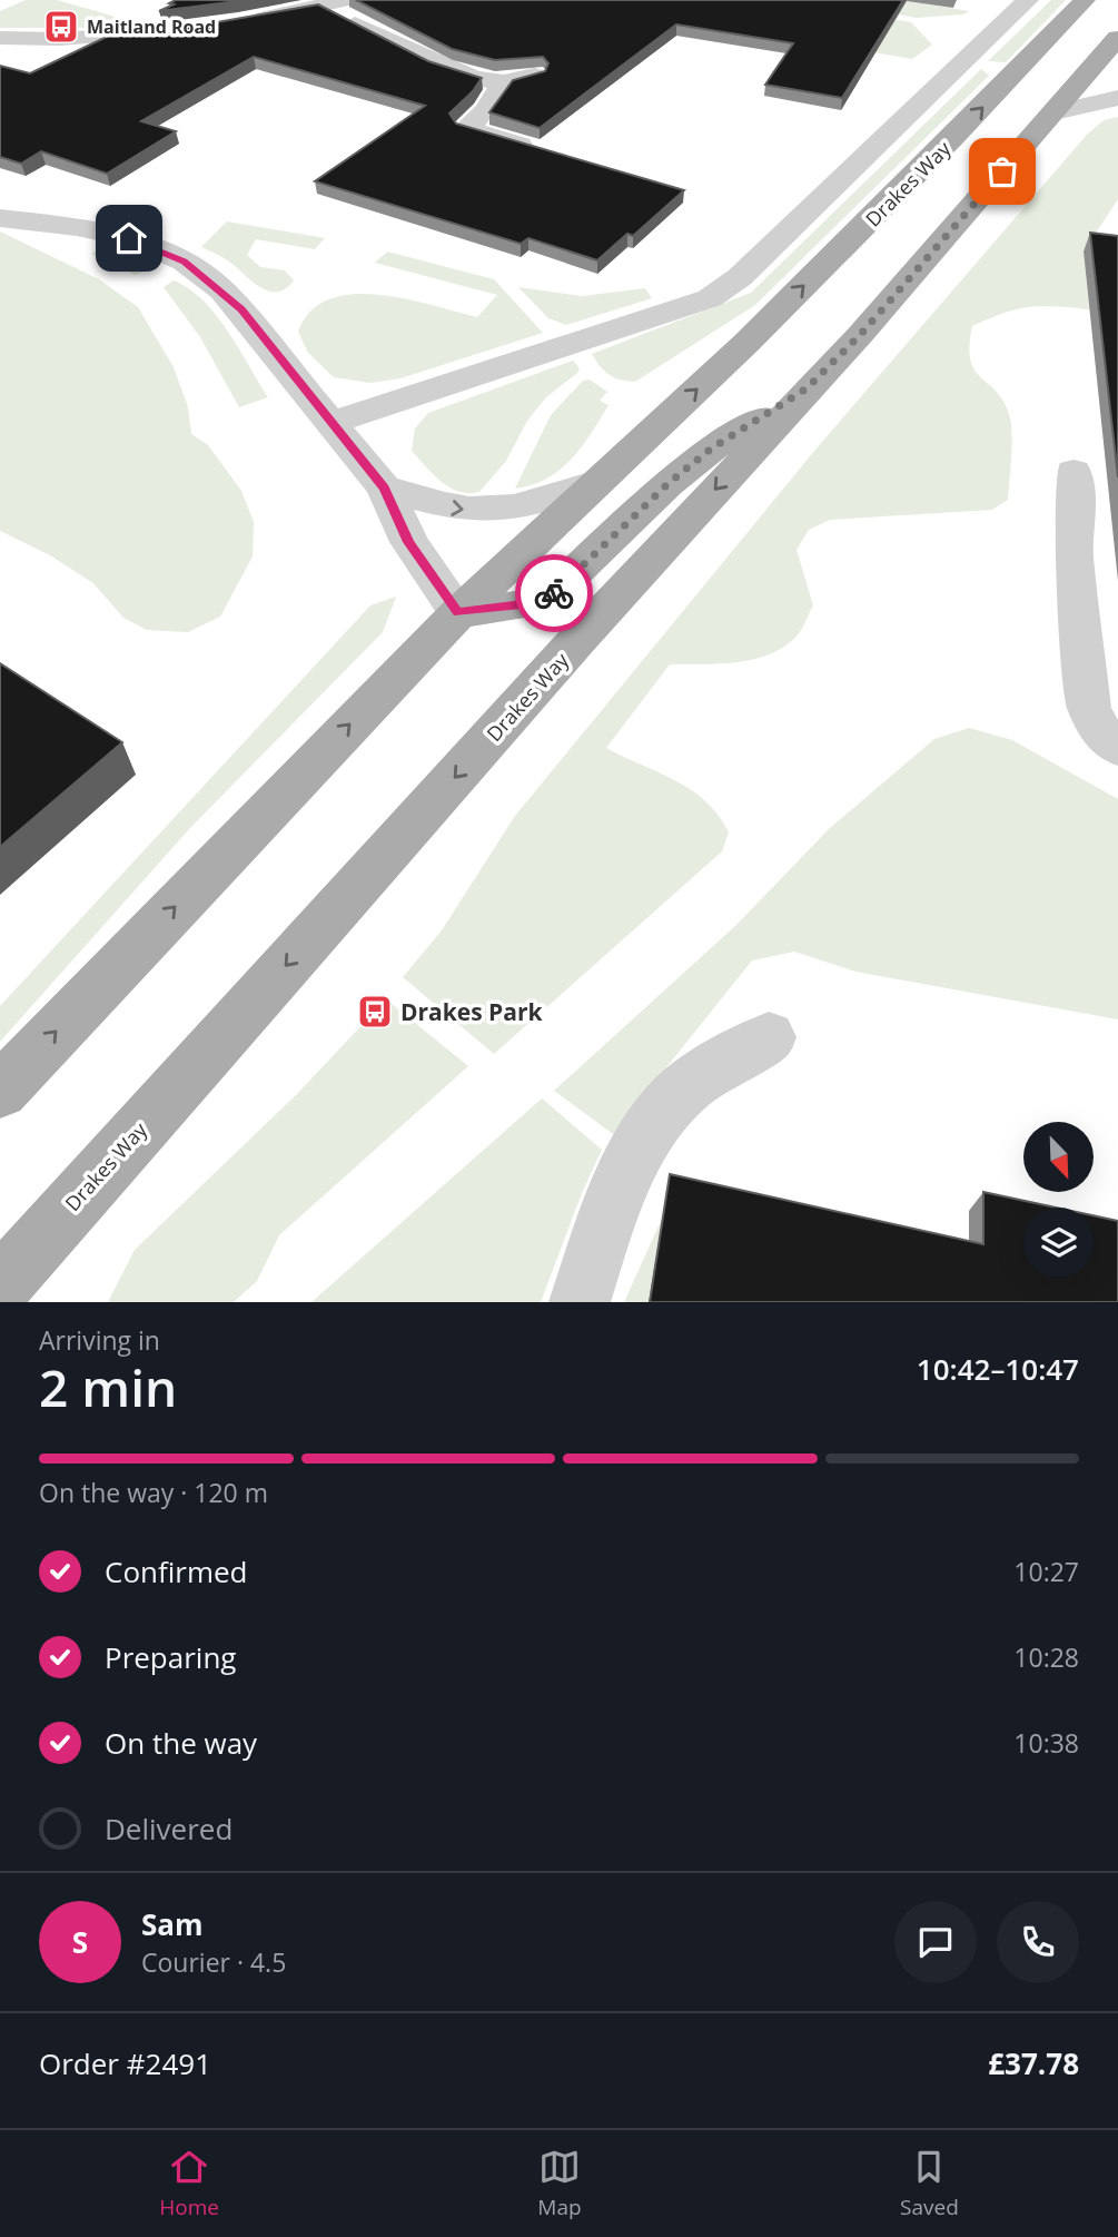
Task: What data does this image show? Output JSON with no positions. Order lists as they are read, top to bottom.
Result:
{
  "streets": {
    "main road": ["Drakes Way"]
  },
  "places": {
    "bus stop": ["Maitland Road", "Drakes Park"]
  },
  "north": "bottom right",
  "page": {
    "heading": ["2 min", "Arriving in", "10:42–10:47"],
    "panel": [
      "Sam",
      "Courier · 4.5",
      "Order #2491",
      "£37.78"
    ],
    "bar": "On the way · 120 m",
    "list": [
      ["Confirmed", "10:27"],
      ["Preparing", "10:28"],
      ["On the way", "10:38"],
      "Delivered"
    ],
    "round": "S",
    "tabs": ["Home", "Map", "Saved"]
  }
}
